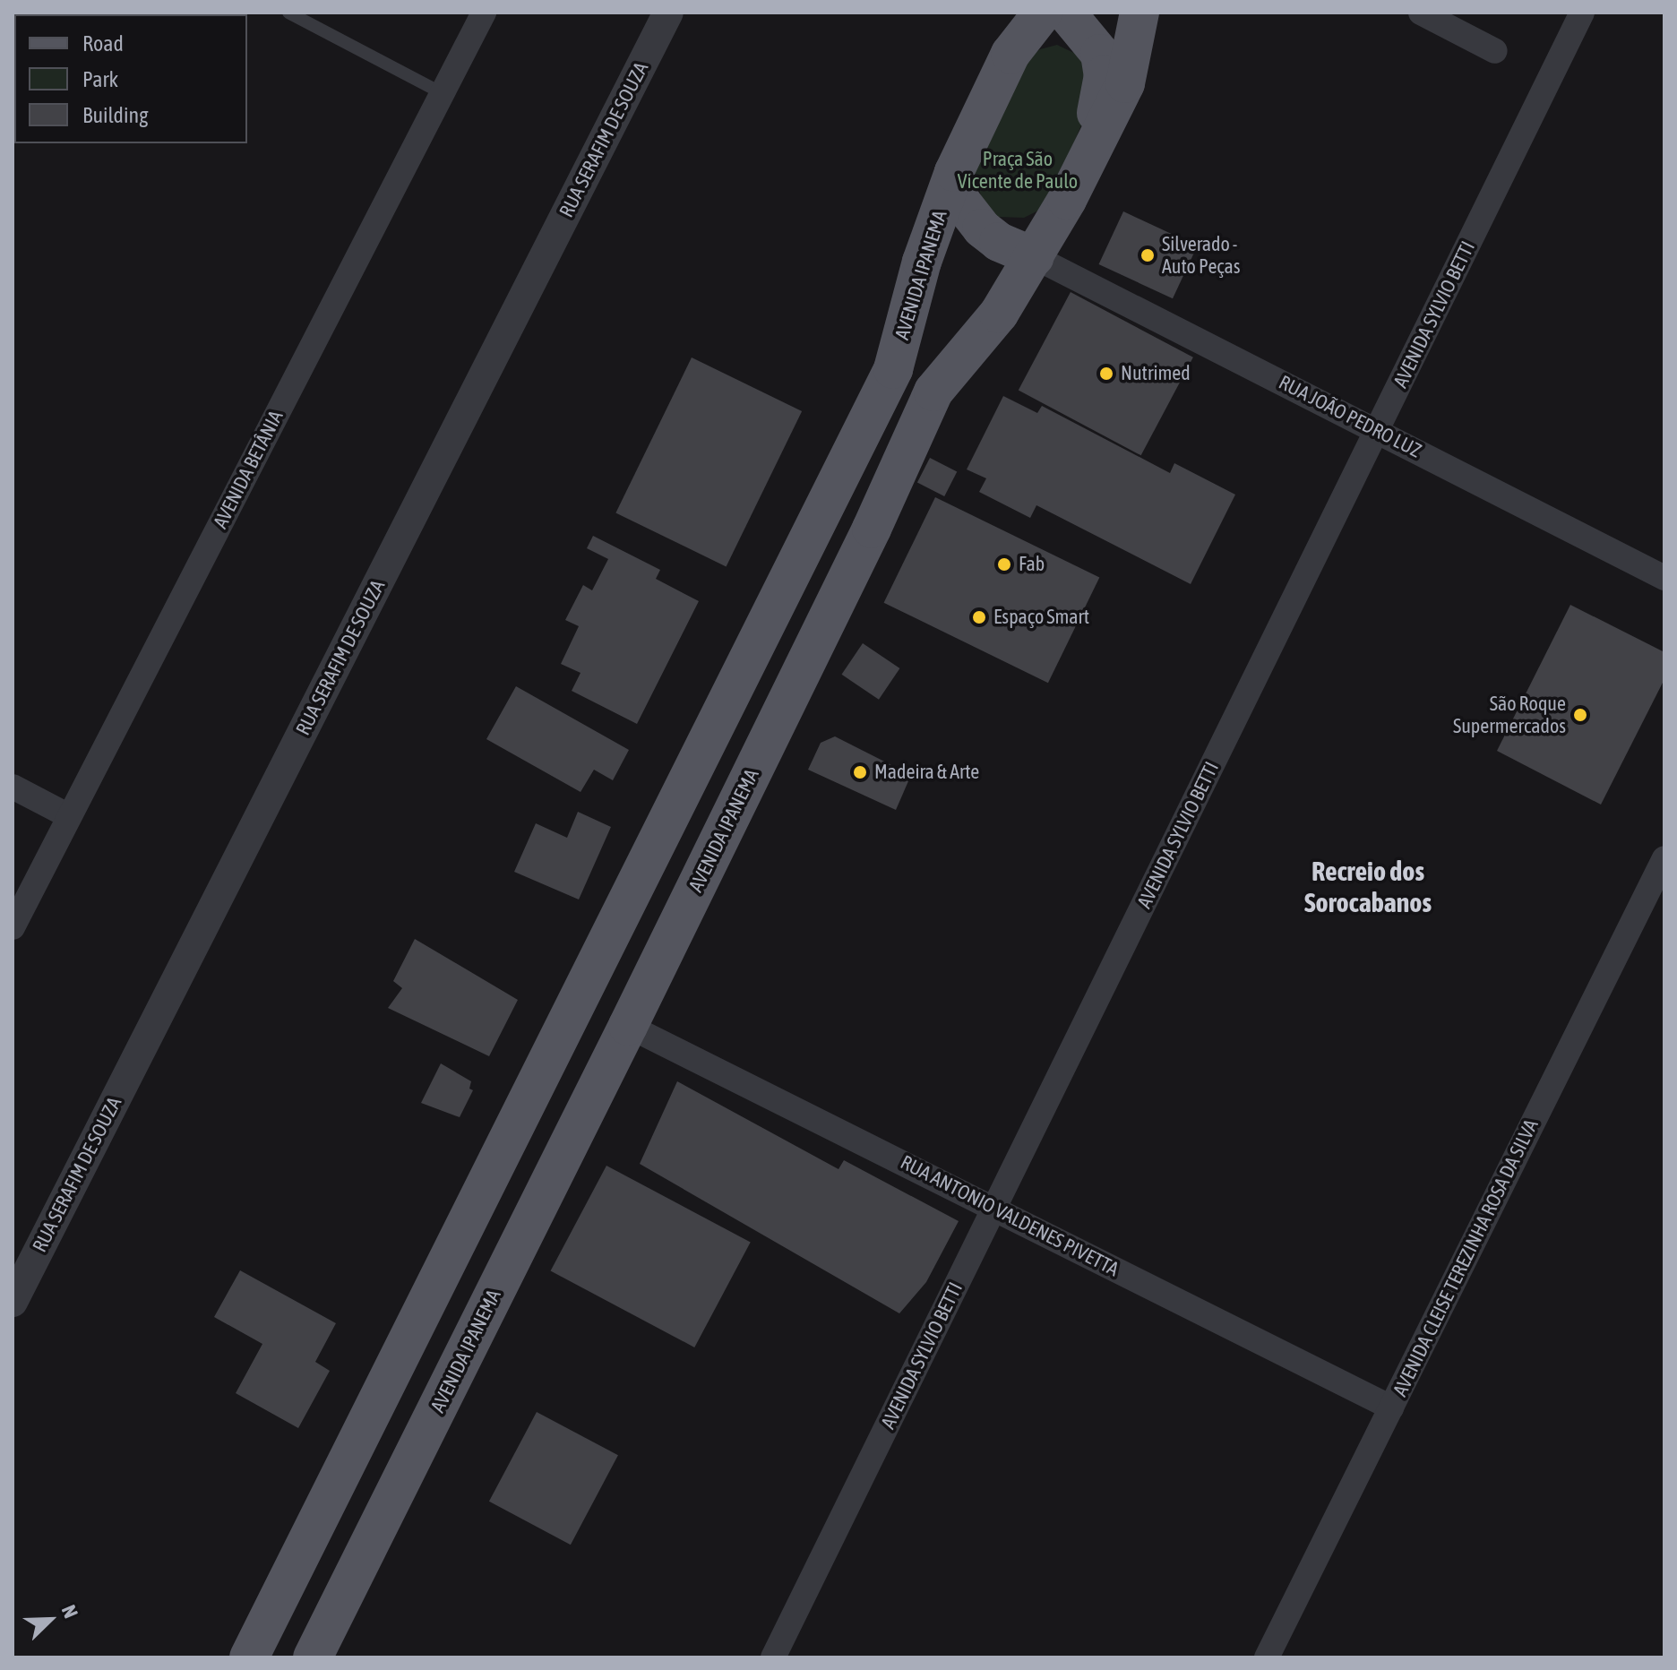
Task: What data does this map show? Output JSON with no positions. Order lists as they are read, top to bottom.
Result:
{
  "streets": {
    "main road": ["AVENIDA IPANEMA"],
    "street": [
      "RUA SERAFIM DE SOUZA",
      "AVENIDA SYLVIO BETTI",
      "RUA JOÃO PEDRO LUZ",
      "AVENIDA BETÂNIA",
      "RUA ANTONIO VALDENES PIVETTA",
      "AVENIDA CLEISE TEREZINHA ROSA DA SILVA"
    ]
  },
  "crossings": [
    ["AVENIDA IPANEMA", "RUA JOÃO PEDRO LUZ"],
    ["AVENIDA IPANEMA", "RUA ANTONIO VALDENES PIVETTA"],
    ["AVENIDA SYLVIO BETTI", "RUA JOÃO PEDRO LUZ"],
    ["AVENIDA SYLVIO BETTI", "RUA ANTONIO VALDENES PIVETTA"],
    ["RUA ANTONIO VALDENES PIVETTA", "AVENIDA CLEISE TEREZINHA ROSA DA SILVA"]
  ],
  "districts": ["Recreio dos Sorocabanos"],
  "parks": ["Praça São Vicente de Paulo"],
  "places": [
    "Silverado - Auto Peças",
    "Nutrimed",
    "Fab",
    "Espaço Smart",
    "São Roque Supermercados",
    "Madeira & Arte"
  ],
  "legend": ["Road", "Park", "Building"],
  "north": "top right"
}
